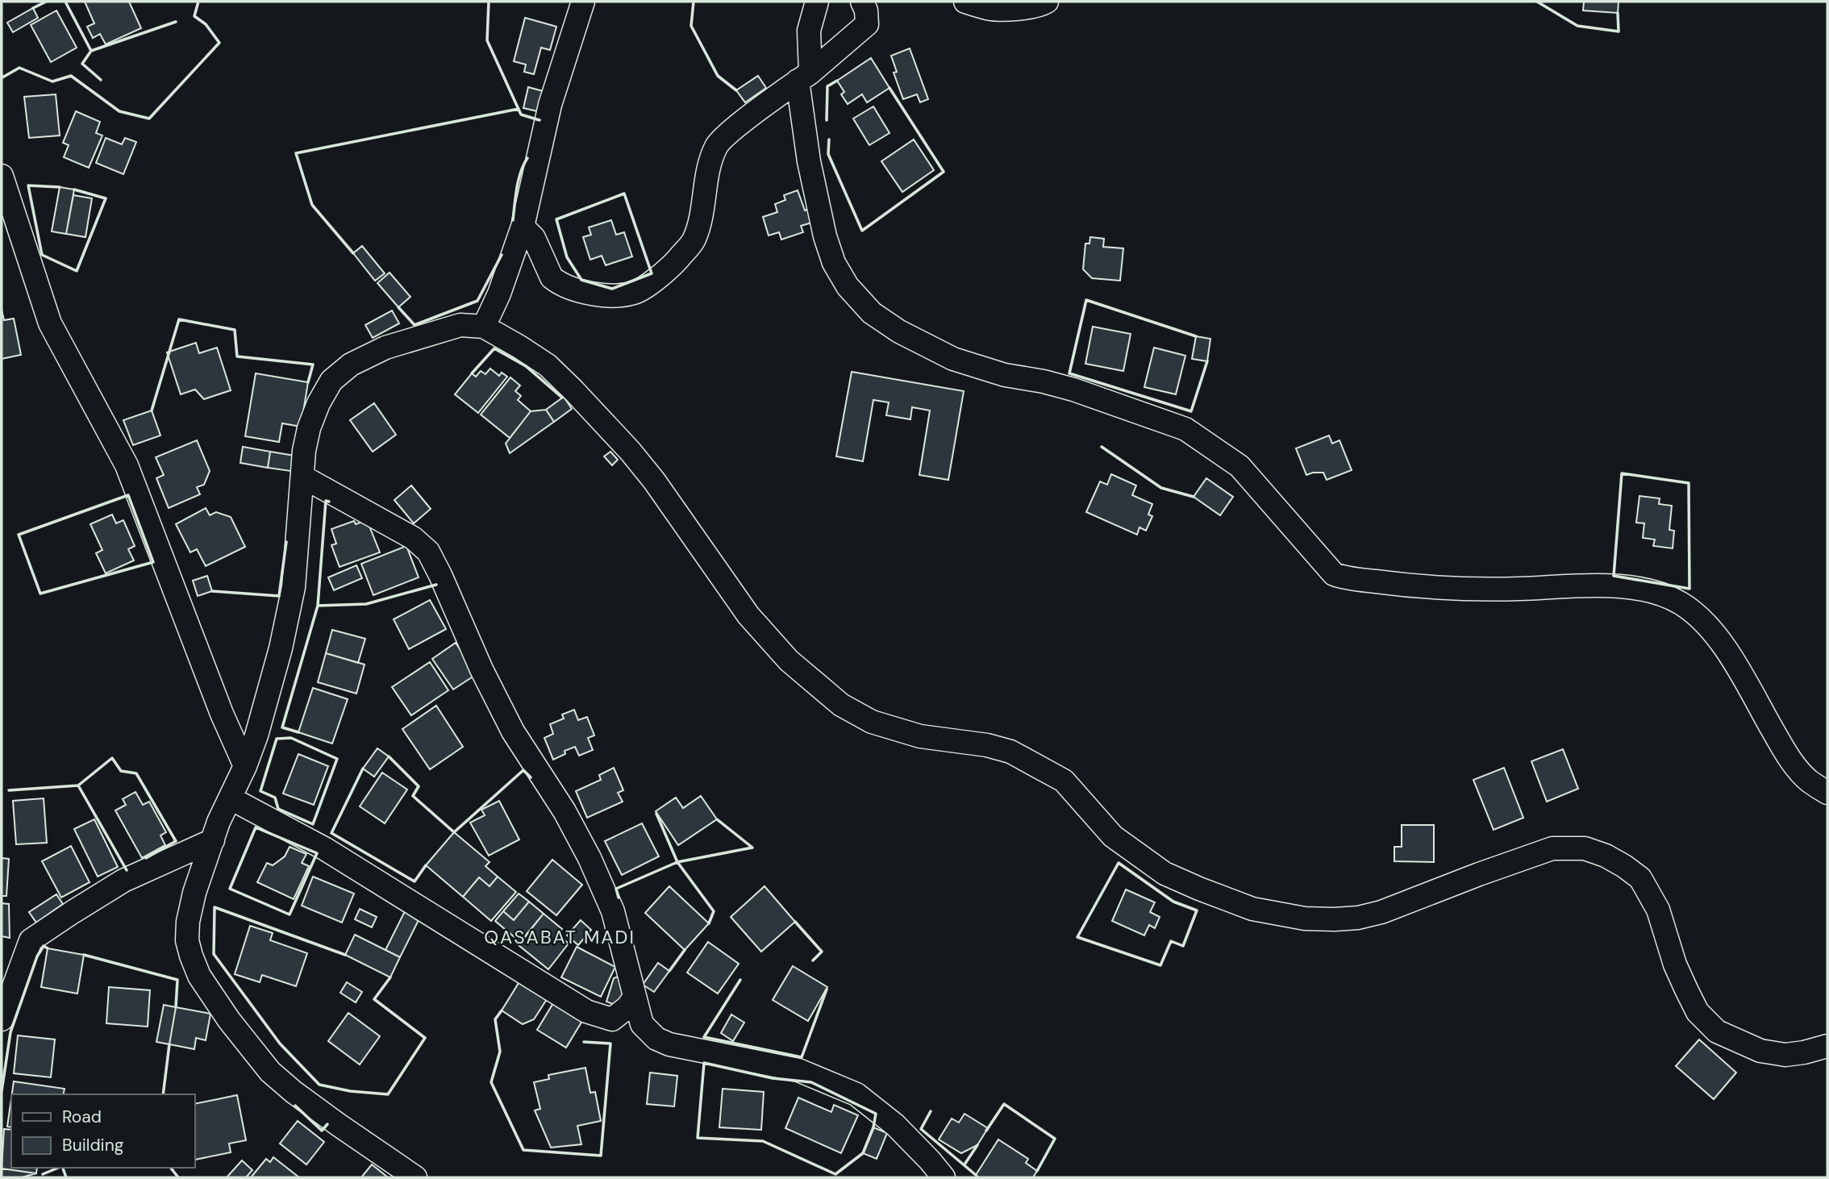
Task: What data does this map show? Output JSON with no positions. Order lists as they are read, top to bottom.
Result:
{
  "districts": ["QASABAT MADI"],
  "legend": ["Road", "Building"]
}
